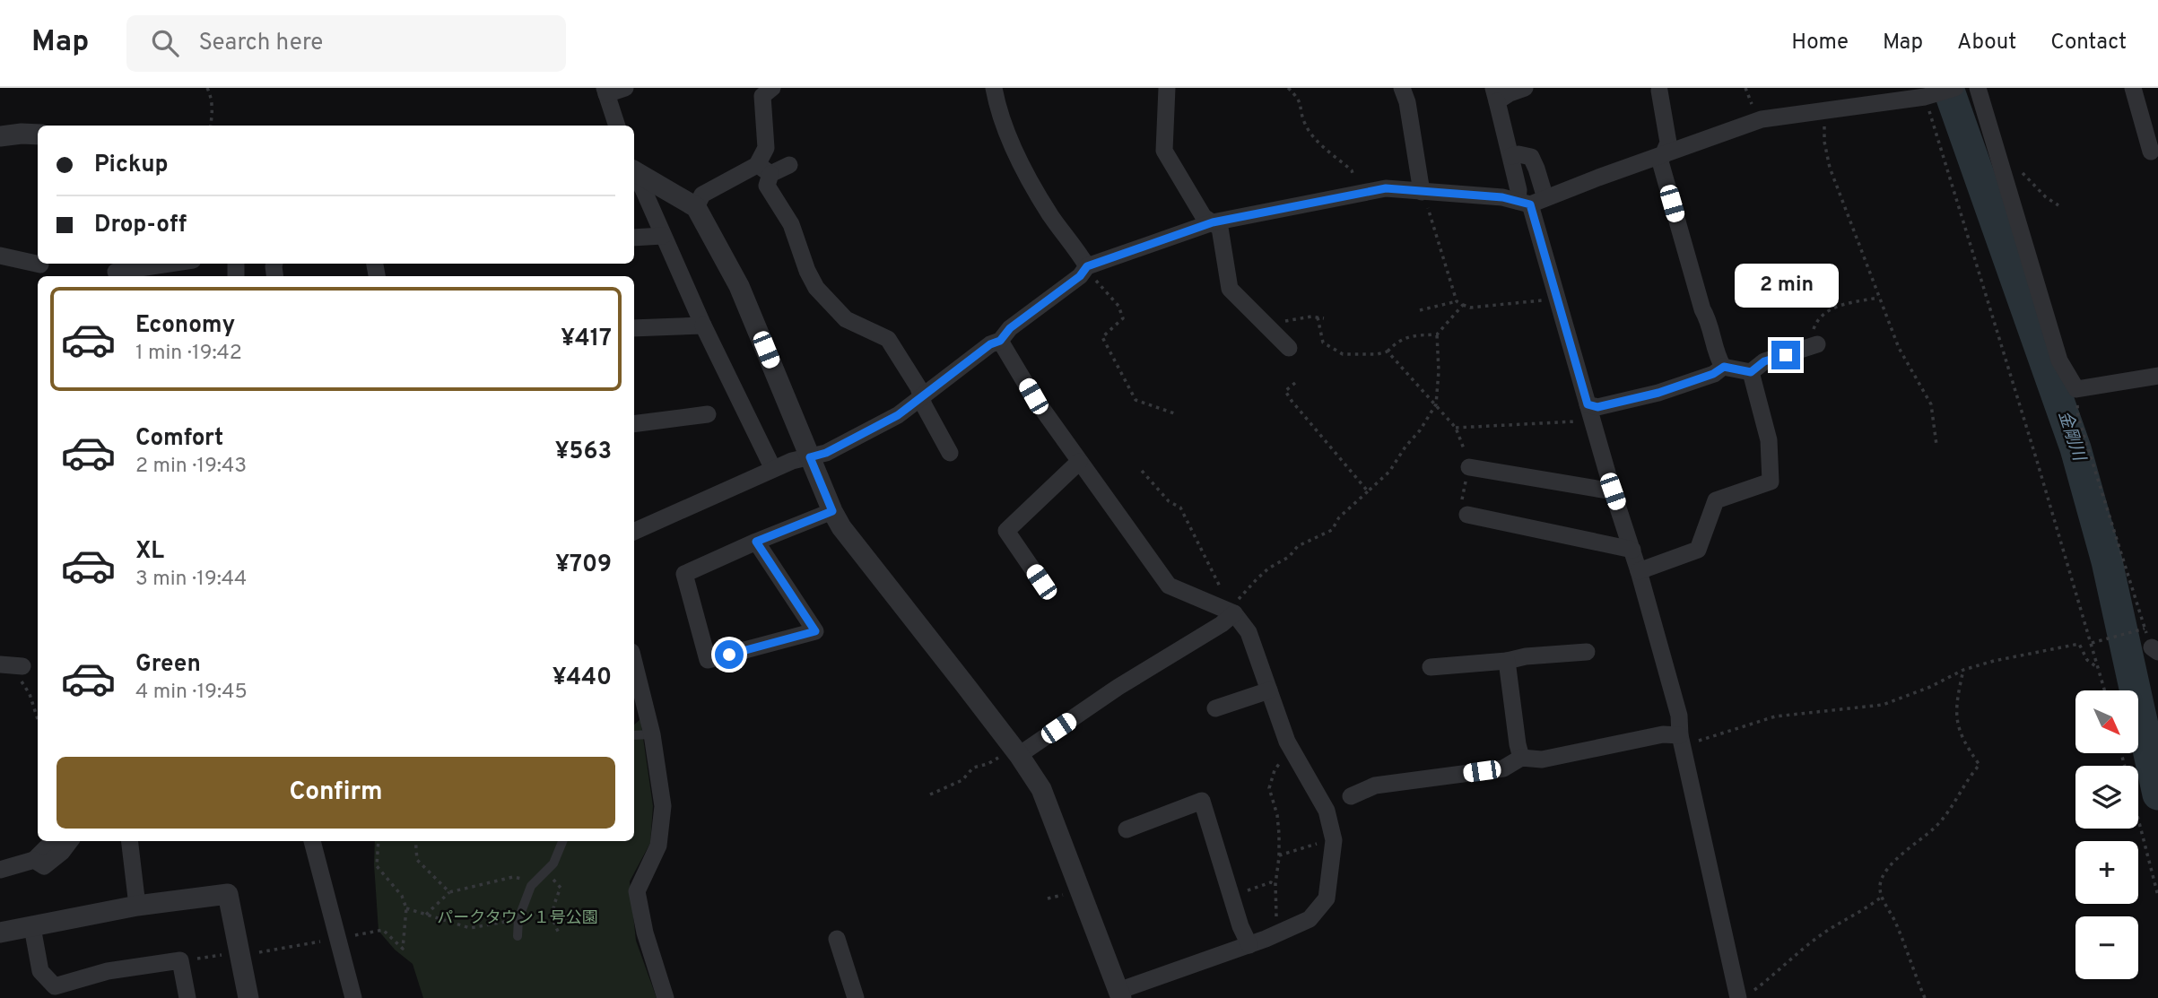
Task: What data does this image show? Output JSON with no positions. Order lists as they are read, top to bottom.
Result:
{
  "water": ["金剛川"],
  "parks": ["パークタウン１号公園"],
  "north": "bottom right",
  "page": {
    "header": "Map",
    "search": "Search here",
    "nav": [
      "Home",
      "Map",
      "About",
      "Contact"
    ],
    "banner": ["Pickup", "Drop-off"],
    "bubble": "2 min",
    "list": [
      {
        "name": "Economy",
        "note": "1 min · 19:42",
        "value": "¥417"
      },
      {
        "name": "Comfort",
        "note": "2 min · 19:43",
        "value": "¥563"
      },
      {
        "name": "XL",
        "note": "3 min · 19:44",
        "value": "¥709"
      },
      {
        "name": "Green",
        "note": "4 min · 19:45",
        "value": "¥440"
      }
    ],
    "map_buttons": ["+", "−"],
    "buttons": "Confirm"
  }
}
